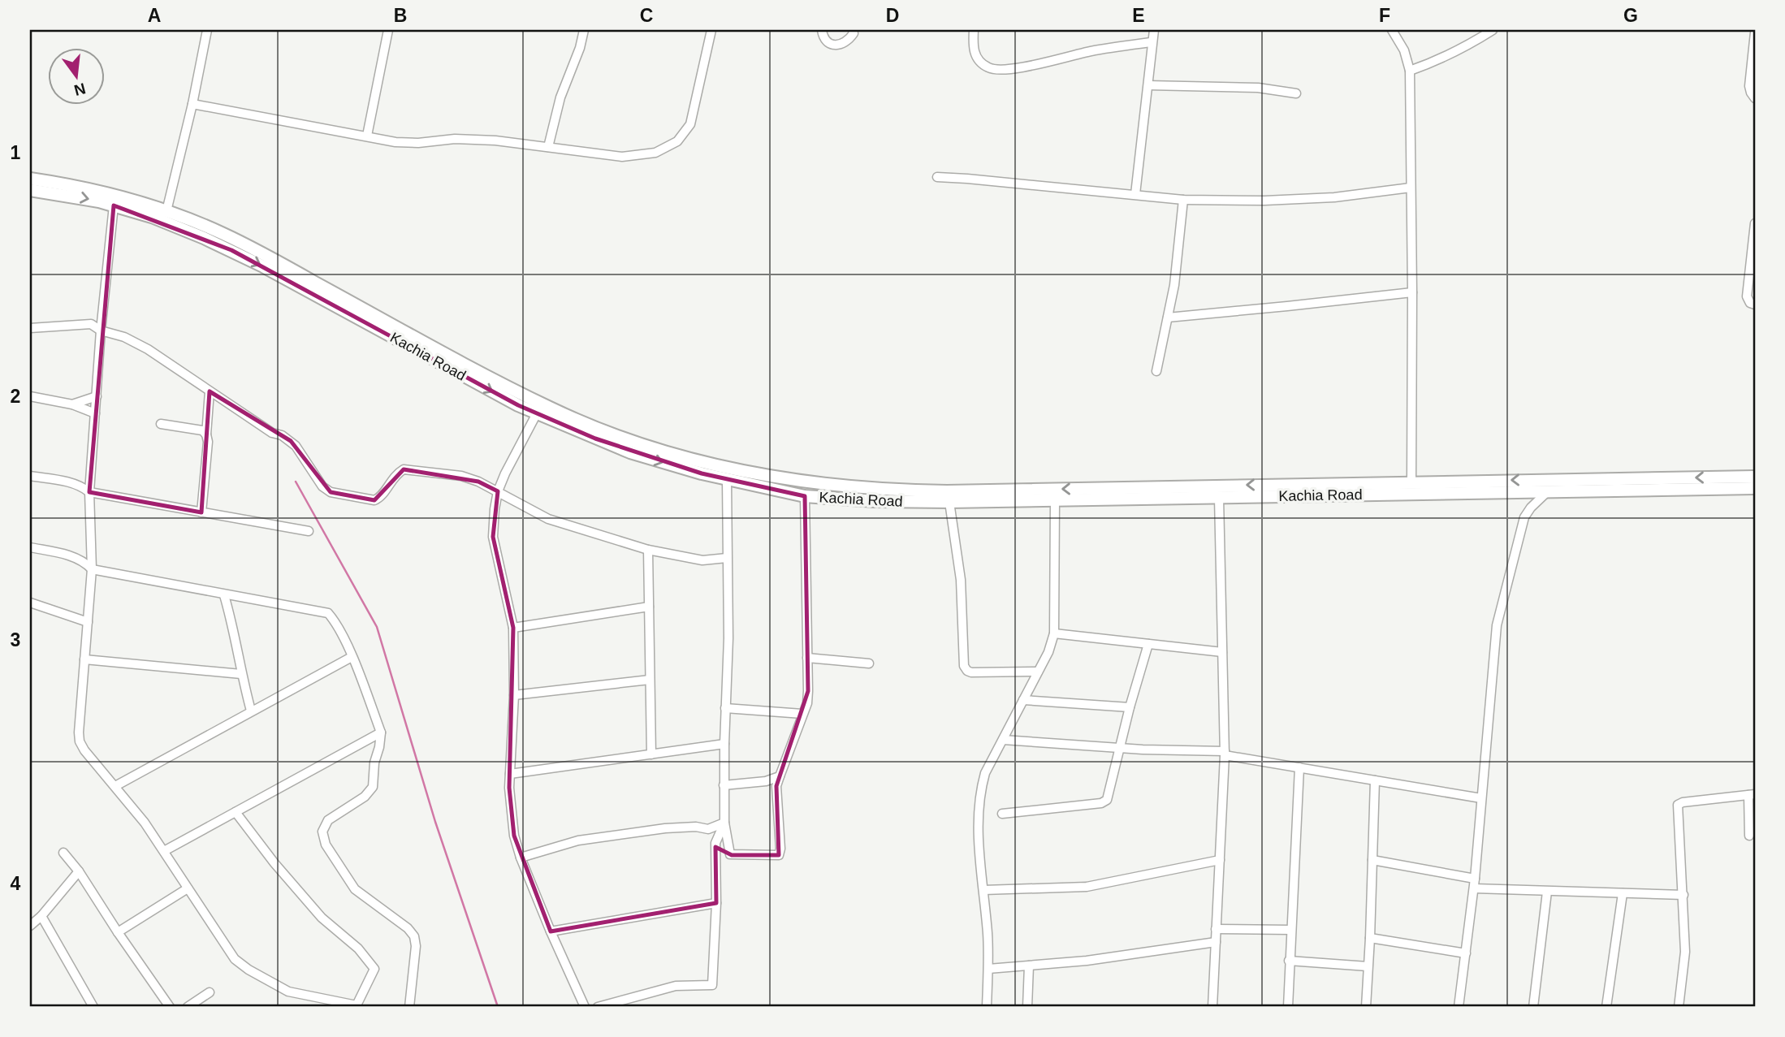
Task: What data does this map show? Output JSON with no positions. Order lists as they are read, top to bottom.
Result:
{
  "streets": {
    "highway": ["Kachia Road"]
  },
  "north": "bottom",
  "grid": {
    "columns": [
      "A",
      "B",
      "C",
      "D",
      "E",
      "F",
      "G"
    ],
    "rows": [
      "1",
      "2",
      "3",
      "4"
    ]
  }
}
